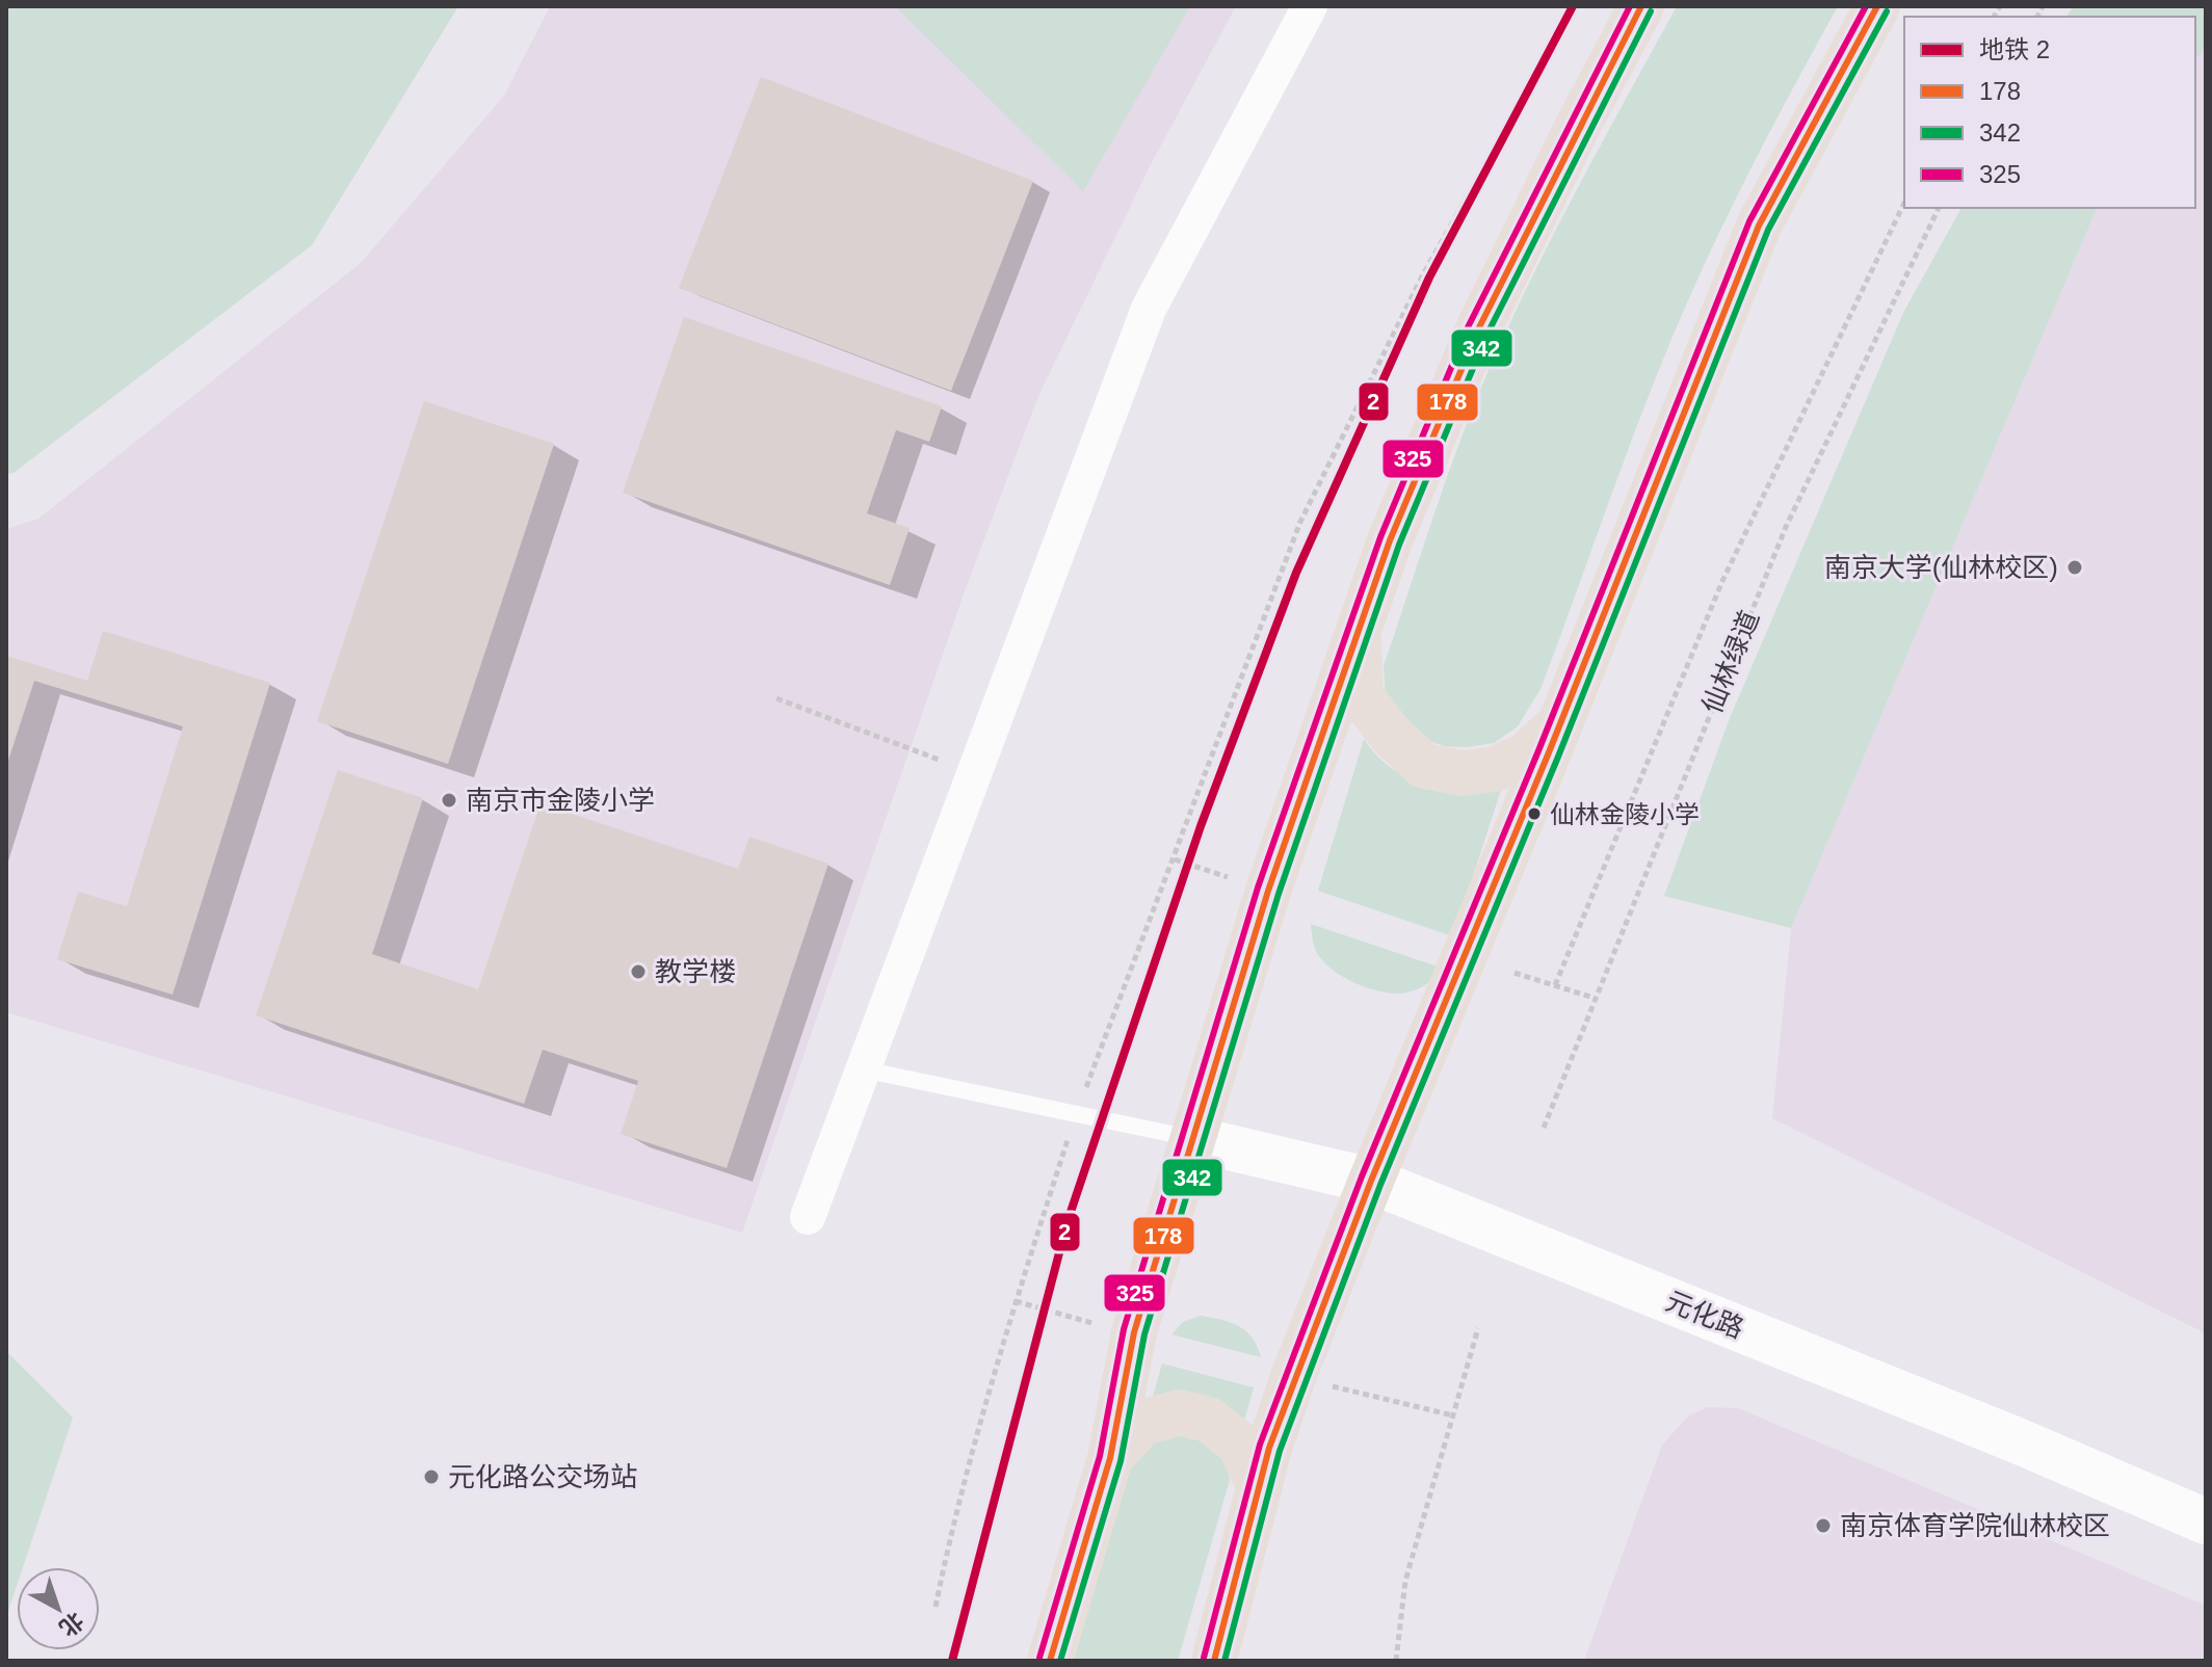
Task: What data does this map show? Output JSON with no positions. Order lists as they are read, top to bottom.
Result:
{
  "streets": {
    "street": ["元化路"],
    "path": ["仙林绿道"]
  },
  "places": [
    "南京大学(仙林校区)",
    "南京市金陵小学",
    "仙林金陵小学",
    "教学楼",
    "元化路公交场站",
    "南京体育学院仙林校区"
  ],
  "lines": [
    "metro line 2",
    "transit line 178",
    "transit line 325",
    "transit line 342"
  ],
  "legend": [
    "地铁 2",
    "178",
    "342",
    "325"
  ],
  "north": "bottom right"
}
